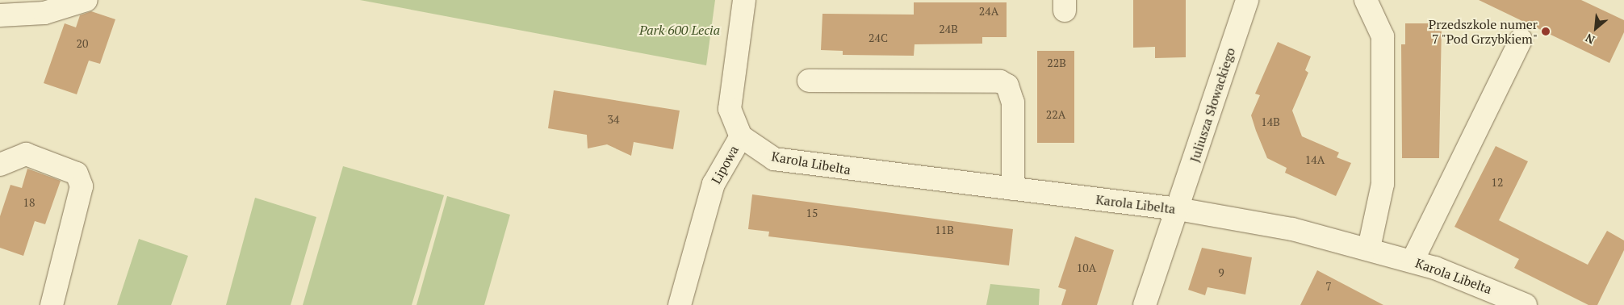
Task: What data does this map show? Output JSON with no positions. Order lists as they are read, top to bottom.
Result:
{
  "streets": {
    "street": ["Juliusza Słowackiego", "Karola Libelta", "Lipowa"]
  },
  "crossings": [
    ["Juliusza Słowackiego", "Karola Libelta"],
    ["Karola Libelta", "Lipowa"]
  ],
  "parks": ["Park 600 Lecia"],
  "places": ["Przedszkole numer 7 \"Pod Grzybkiem\""],
  "house_numbers": [
    "24A",
    "24B",
    "24C",
    "20",
    "22B",
    "22A",
    "34",
    "14B",
    "14A",
    "12",
    "18",
    "15",
    "11B",
    "10A",
    "9",
    "7"
  ],
  "north": "bottom left"
}
